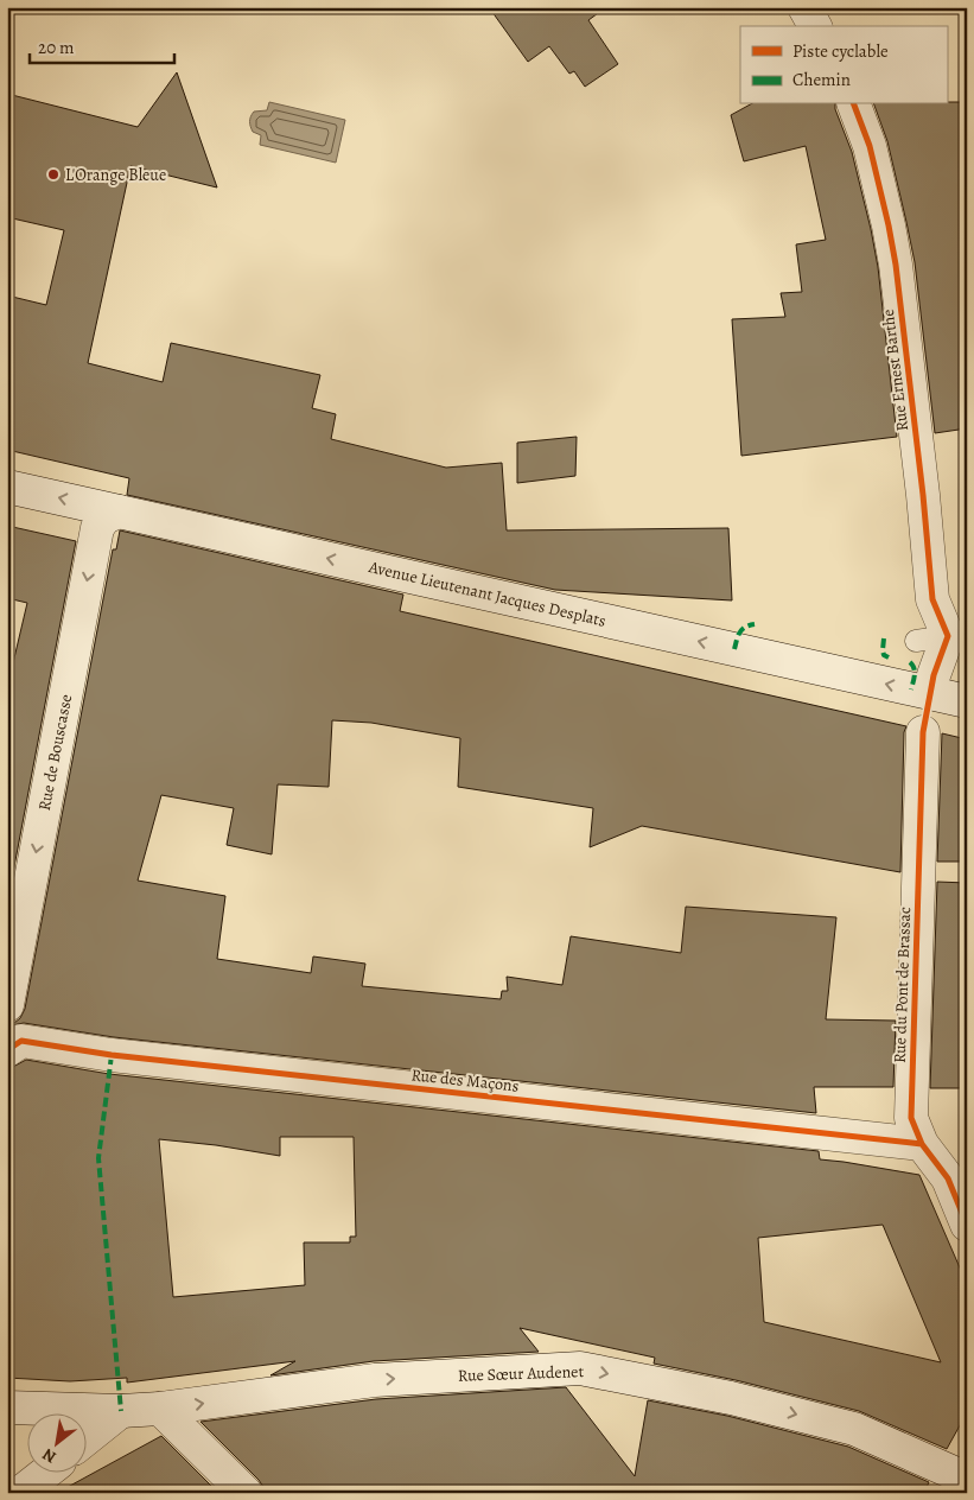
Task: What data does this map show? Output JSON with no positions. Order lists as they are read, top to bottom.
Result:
{
  "streets": {
    "street": [
      "Rue Ernest Barthe",
      "Avenue Lieutenant Jacques Desplats",
      "Rue de Bouscasse",
      "Rue du Pont de Brassac",
      "Rue des Maçons",
      "Rue Sœur Audenet"
    ]
  },
  "crossings": [
    ["Avenue Lieutenant Jacques Desplats", "Rue de Bouscasse"],
    ["Rue du Pont de Brassac", "Rue des Maçons"]
  ],
  "one_way": ["Avenue Lieutenant Jacques Desplats", "Rue de Bouscasse", "Rue Sœur Audenet"],
  "places": ["L'Orange Bleue"],
  "legend": ["Piste cyclable", "Chemin"],
  "scale_bar": "20 m",
  "north": "bottom left"
}
